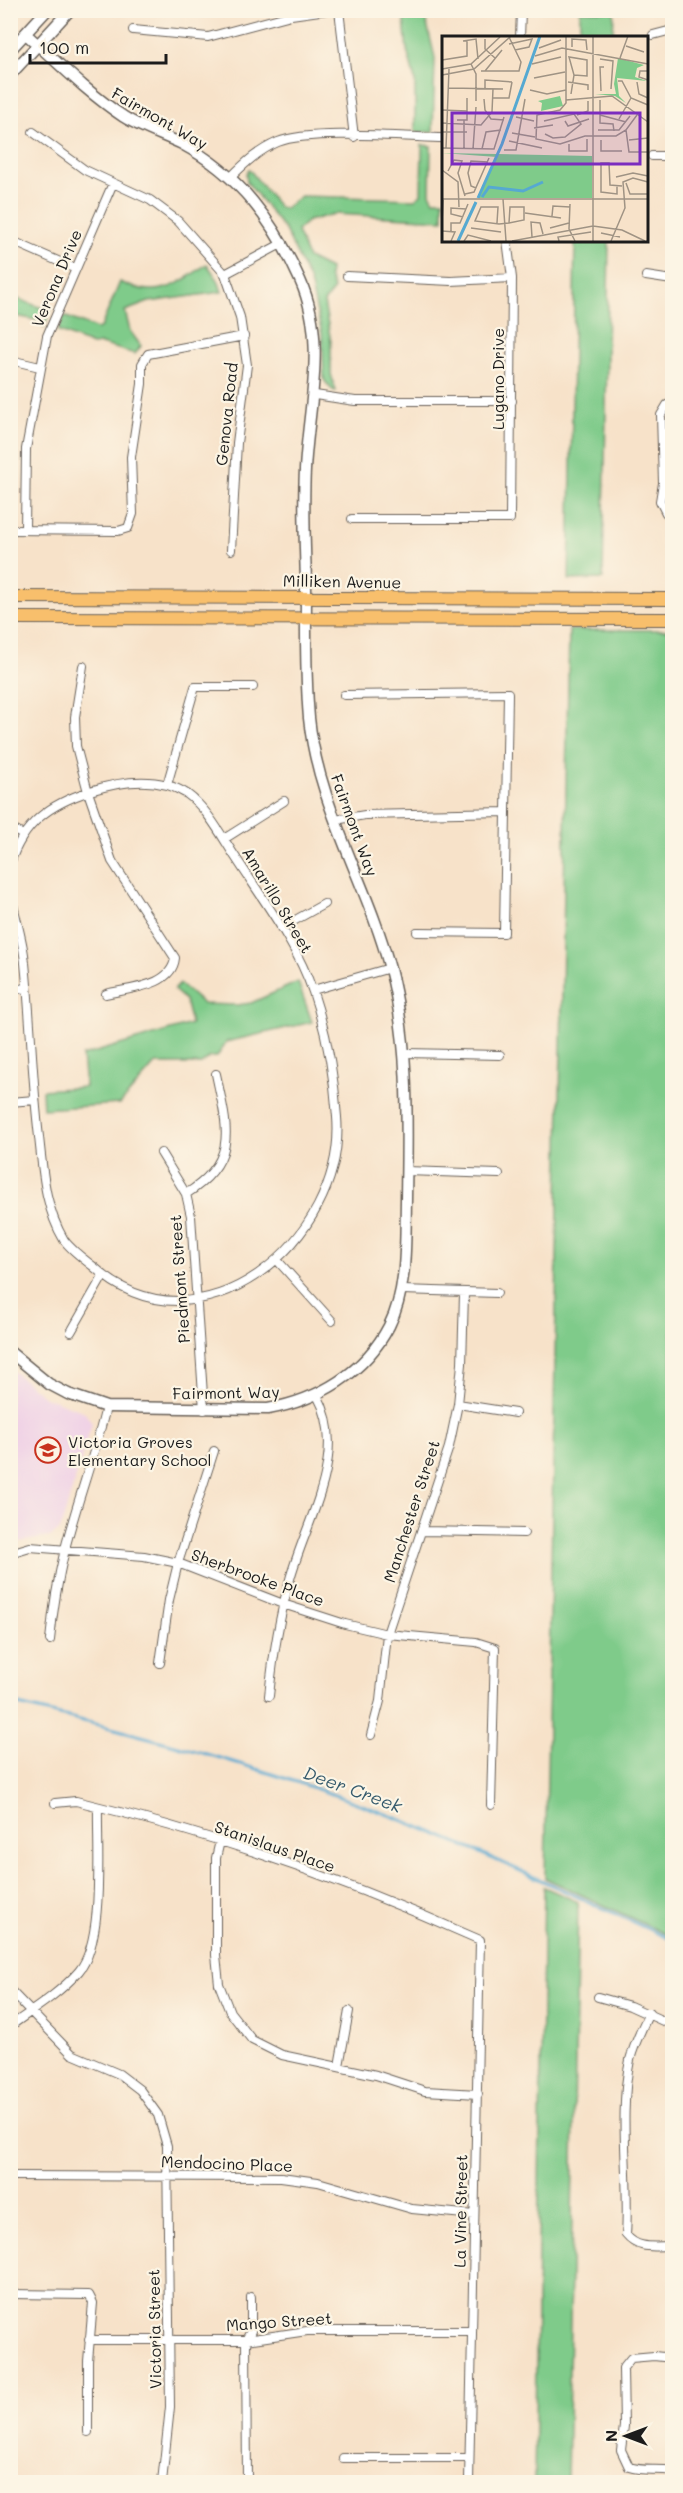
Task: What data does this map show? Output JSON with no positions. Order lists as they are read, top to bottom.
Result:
{
  "streets": {
    "main road": ["Milliken Avenue"],
    "street": [
      "Fairmont Way",
      "Verona Drive",
      "Lugano Drive",
      "Genova Road",
      "Amarillo Street",
      "Piedmont Street",
      "Manchester Street",
      "Sherbrooke Place",
      "Stanislaus Place",
      "Mendocino Place",
      "La Vine Street",
      "Mango Street",
      "Victoria Street"
    ]
  },
  "crossings": [
    ["Fairmont Way", "Milliken Avenue"],
    ["Fairmont Way", "Piedmont Street"],
    ["Verona Drive", "Genova Road"],
    ["Amarillo Street", "Piedmont Street"],
    ["Manchester Street", "Sherbrooke Place"],
    ["Stanislaus Place", "La Vine Street"],
    ["Mendocino Place", "La Vine Street"],
    ["Mendocino Place", "Victoria Street"],
    ["La Vine Street", "Mango Street"],
    ["Mango Street", "Victoria Street"]
  ],
  "water": ["Deer Creek"],
  "places": {
    "school or university": ["Victoria Groves Elementary School"]
  },
  "scale_bar": "100 m",
  "north": "left"
}
